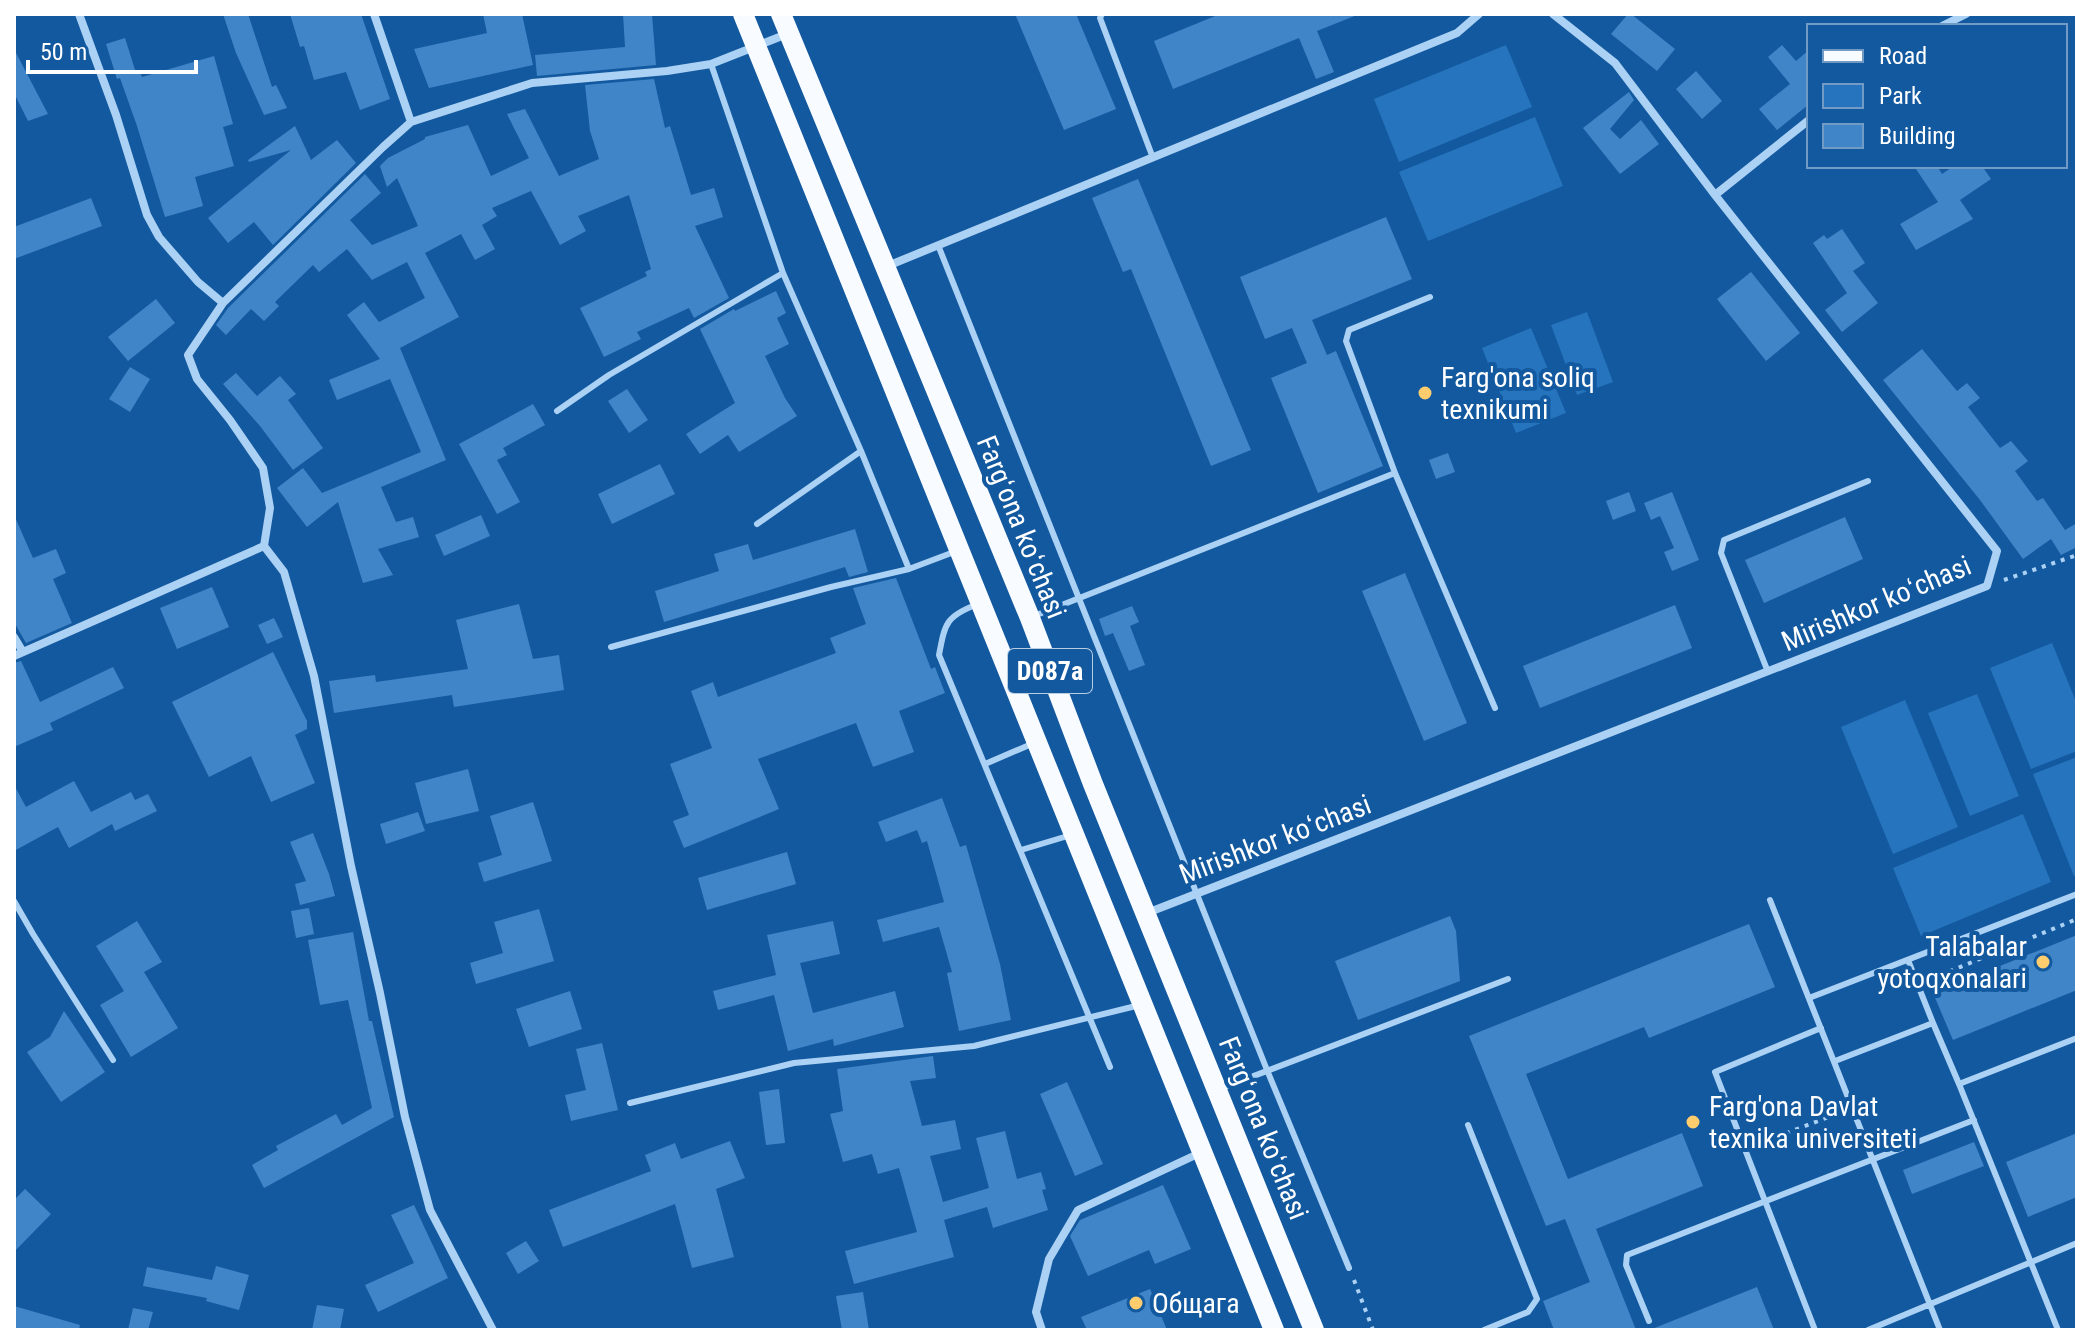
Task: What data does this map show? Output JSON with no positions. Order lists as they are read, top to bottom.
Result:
{
  "streets": {
    "main road": ["Fargʻona koʻchasi", "D087a"],
    "street": ["Mirishkor koʻchasi"]
  },
  "crossings": [
    ["Fargʻona koʻchasi", "Mirishkor koʻchasi"]
  ],
  "places": [
    "Farg'ona soliq texnikumi",
    "Talabalar yotoqxonalari",
    "Farg'ona Davlat texnika universiteti",
    "Общага"
  ],
  "legend": ["Road", "Park", "Building"],
  "scale_bar": "50 m"
}
